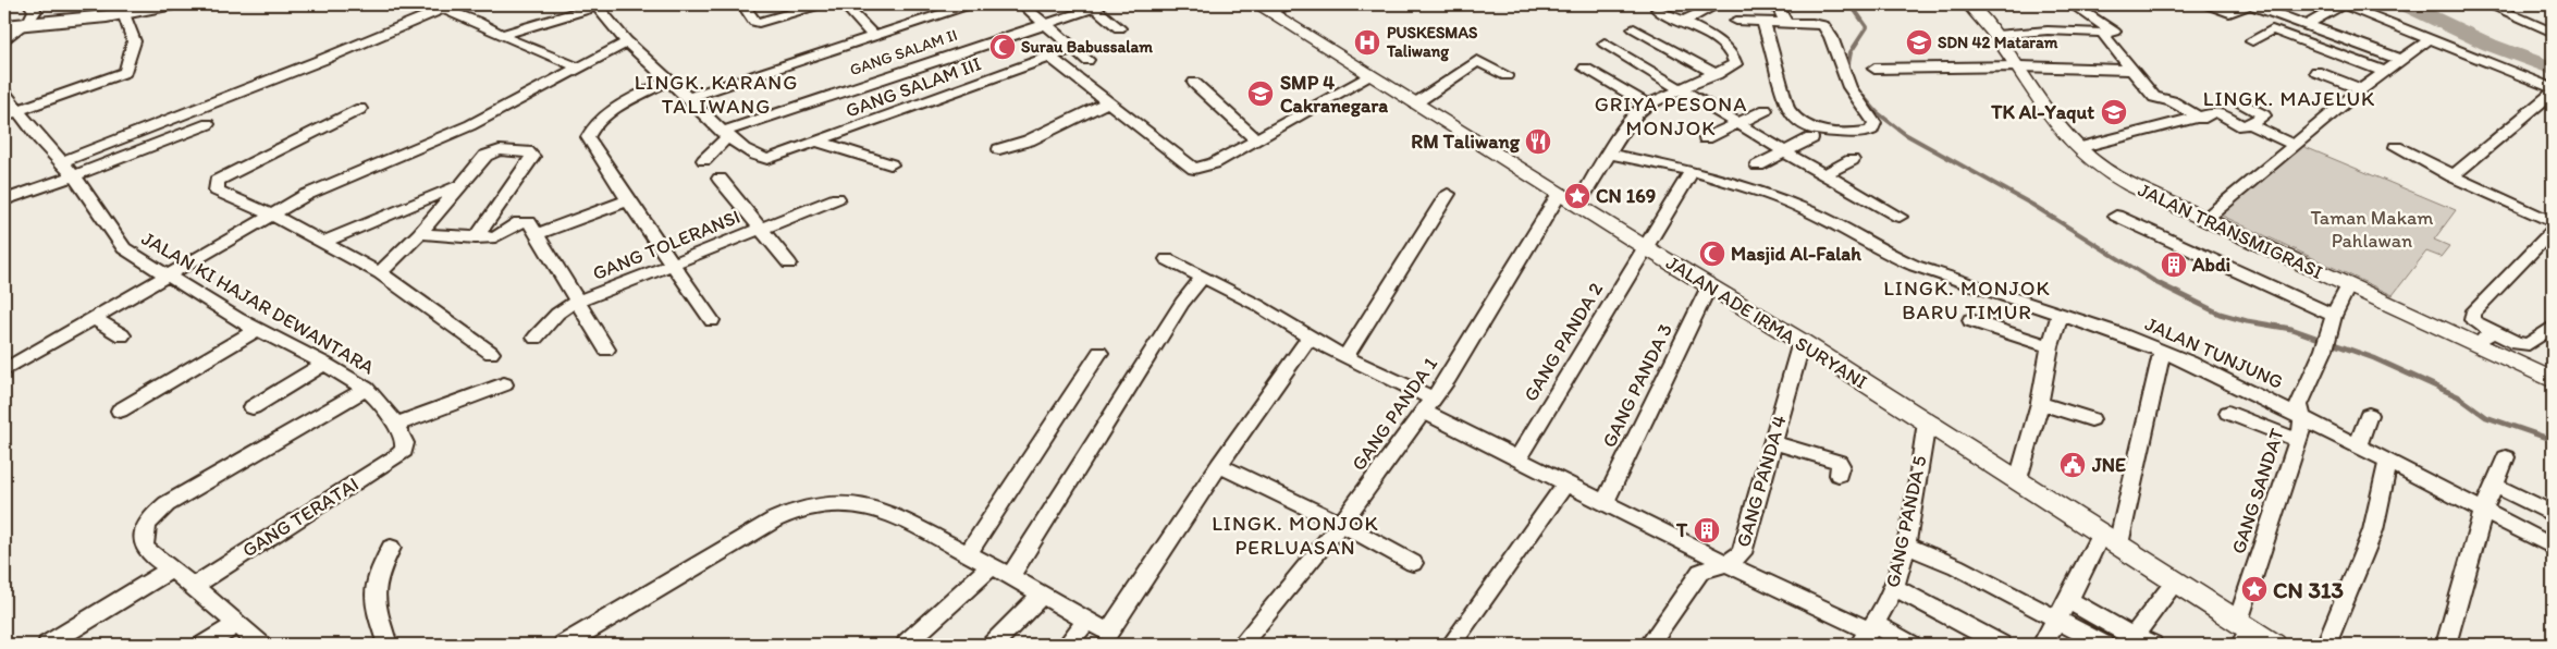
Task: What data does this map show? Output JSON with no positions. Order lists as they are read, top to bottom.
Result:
{
  "streets": {
    "street": [
      "GANG SALAM II",
      "GANG SALAM III",
      "JALAN TRANSMIGRASI",
      "GANG TOLERANSI",
      "JALAN KI HAJAR DEWANTARA",
      "JALAN ADE IRMA SURYANI",
      "GANG PANDA 2",
      "JALAN TUNJUNG",
      "GANG PANDA 3",
      "GANG PANDA 1",
      "GANG PANDA 4",
      "GANG SANDAT",
      "GANG TERATAI",
      "GANG PANDA 5"
    ]
  },
  "crossings": [
    ["GANG SALAM II", "GANG SALAM III"],
    ["JALAN TRANSMIGRASI", "GANG SANDAT"],
    ["JALAN KI HAJAR DEWANTARA", "GANG TERATAI"],
    ["JALAN ADE IRMA SURYANI", "GANG PANDA 2"],
    ["JALAN ADE IRMA SURYANI", "GANG PANDA 3"],
    ["JALAN ADE IRMA SURYANI", "GANG PANDA 1"],
    ["JALAN ADE IRMA SURYANI", "GANG PANDA 4"],
    ["JALAN ADE IRMA SURYANI", "GANG SANDAT"],
    ["JALAN ADE IRMA SURYANI", "GANG PANDA 5"],
    ["GANG PANDA 2", "JALAN TUNJUNG"],
    ["JALAN TUNJUNG", "GANG SANDAT"]
  ],
  "districts": [
    "LINGK. KARANG TALIWANG",
    "LINGK. MAJELUK",
    "GRIYA PESONA MONJOK",
    "LINGK. MONJOK BARU TIMUR",
    "LINGK. MONJOK PERLUASAN"
  ],
  "parks": ["Taman Makam Pahlawan"],
  "places": {
    "hospital": ["PUSKESMAS Taliwang"],
    "school or university": ["SDN 42 Mataram", "SMP 4 Cakranegara", "TK Al-Yaqut"],
    "mosque": ["Surau Babussalam", "Masjid Al-Falah"],
    "restaurant": ["RM Taliwang"],
    "place": ["CN 169", "CN 313"],
    "building": ["Abdi", "T"],
    "public building": ["JNE"]
  }
}
